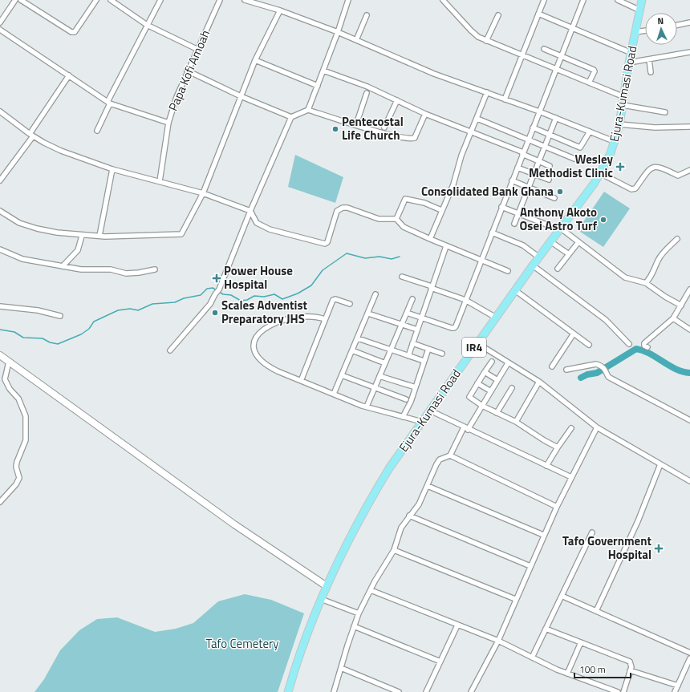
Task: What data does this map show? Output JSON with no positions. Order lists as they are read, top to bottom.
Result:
{
  "streets": {
    "main road": ["Ejura-Kumasi Road", "IR4"],
    "street": ["Papa Kofi Amoah"]
  },
  "parks": ["Tafo Cemetery"],
  "places": {
    "other": [
      "Pentecostal Life Church",
      "Consolidated Bank Ghana",
      "Anthony Akoto Osei Astro Turf",
      "Scales Adventist Preparatory JHS"
    ],
    "health": ["Wesley Methodist Clinic", "Power House Hospital", "Tafo Government Hospital"]
  },
  "scale_bar": "100 m",
  "north": "top"
}
